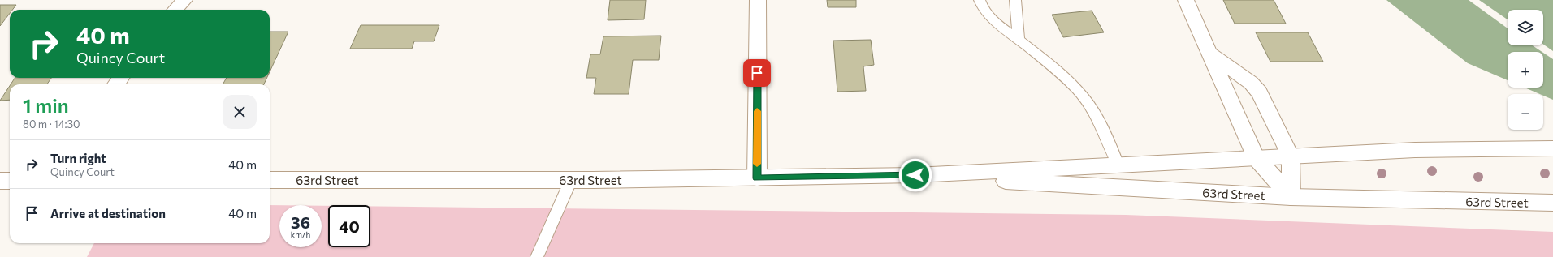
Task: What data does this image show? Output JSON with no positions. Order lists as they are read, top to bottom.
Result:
{
  "streets": {
    "street": ["63rd Street"]
  },
  "page": {
    "map_buttons": ["+", "−"],
    "turn": ["40 m", "Quincy Court"],
    "heading": ["1 min", "80 m · 14:30"],
    "list": [
      {
        "name": "Turn right",
        "note": "Quincy Court",
        "value": "40 m"
      },
      {
        "name": "Arrive at destination",
        "value": "40 m"
      }
    ],
    "speed": "36 km/h",
    "limit": "40"
  }
}
